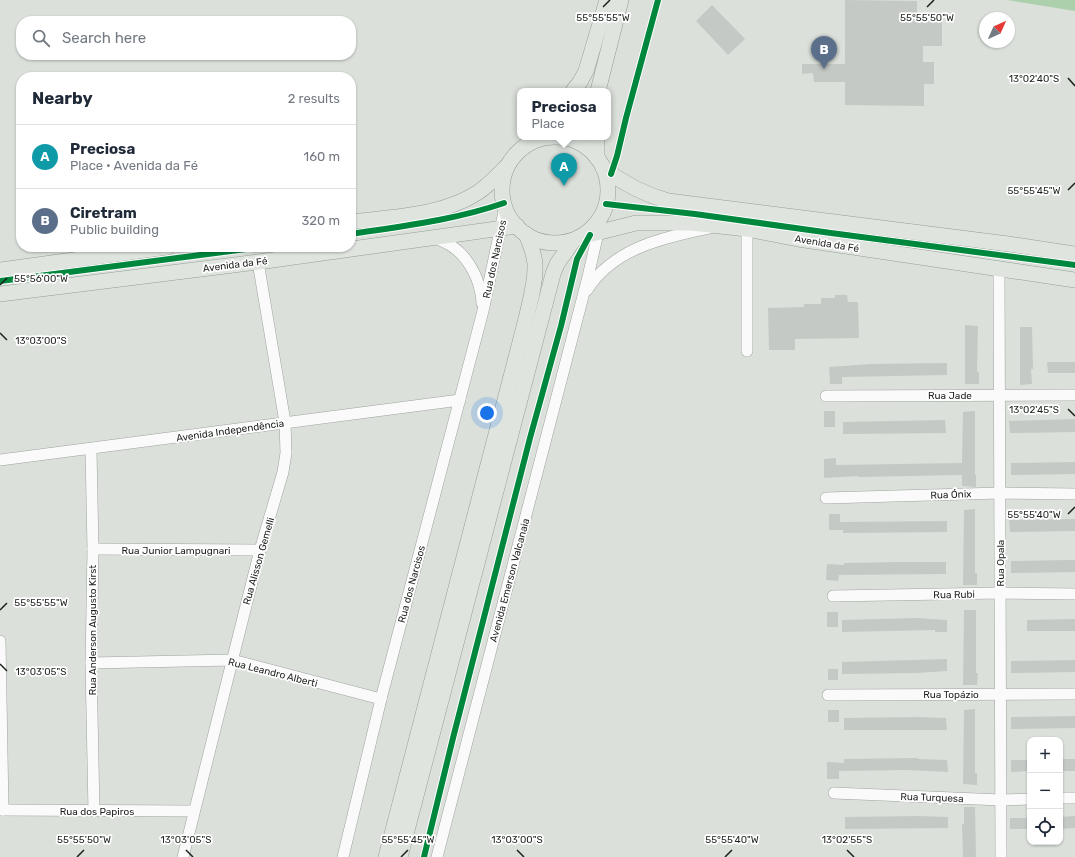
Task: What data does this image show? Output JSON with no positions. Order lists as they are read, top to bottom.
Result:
{
  "streets": {
    "main road": ["Avenida da Fé"],
    "street": [
      "Rua dos Narcisos",
      "Rua Jade",
      "Avenida Independência",
      "Rua Ónix",
      "Rua Junior Lampugnari",
      "Rua Alisson Gemelli",
      "Rua Opala",
      "Avenida Emerson Valcanaia",
      "Rua Rubi",
      "Rua Anderson Augusto Kirst",
      "Rua Leandro Alberti",
      "Rua Topázio",
      "Rua Turquesa",
      "Rua dos Papiros"
    ]
  },
  "crossings": [
    ["Avenida da Fé", "Rua dos Narcisos"],
    ["Avenida da Fé", "Rua Alisson Gemelli"],
    ["Avenida da Fé", "Rua Opala"],
    ["Rua dos Narcisos", "Avenida Independência"],
    ["Rua dos Narcisos", "Rua Leandro Alberti"],
    ["Rua Jade", "Rua Opala"],
    ["Avenida Independência", "Rua Alisson Gemelli"],
    ["Avenida Independência", "Rua Anderson Augusto Kirst"],
    ["Rua Ónix", "Rua Opala"],
    ["Rua Junior Lampugnari", "Rua Alisson Gemelli"],
    ["Rua Junior Lampugnari", "Rua Anderson Augusto Kirst"],
    ["Rua Alisson Gemelli", "Rua Leandro Alberti"],
    ["Rua Alisson Gemelli", "Rua dos Papiros"],
    ["Rua Opala", "Rua Rubi"],
    ["Rua Opala", "Rua Topázio"],
    ["Rua Opala", "Rua Turquesa"],
    ["Rua Anderson Augusto Kirst", "Rua Leandro Alberti"],
    ["Rua Anderson Augusto Kirst", "Rua dos Papiros"]
  ],
  "north": "top right",
  "page": {
    "search": "Search here",
    "pins": ["B", "A"],
    "heading": ["Nearby", "2 results"],
    "popup": ["Preciosa", "Place"],
    "list": [
      {
        "mark": "A",
        "name": "Preciosa",
        "note": "Place · Avenida da Fé",
        "value": "160 m"
      },
      {
        "mark": "B",
        "name": "Ciretram",
        "note": "Public building",
        "value": "320 m"
      }
    ],
    "map_buttons": ["+", "−"]
  },
  "coordinates": [
    "55°55'55\"W",
    "55°55'50\"W",
    "13°02'40\"S",
    "55°55'45\"W",
    "55°56'00\"W",
    "13°03'00\"S",
    "13°02'45\"S",
    "55°55'40\"W",
    "13°03'05\"S",
    "13°02'55\"S"
  ]
}
